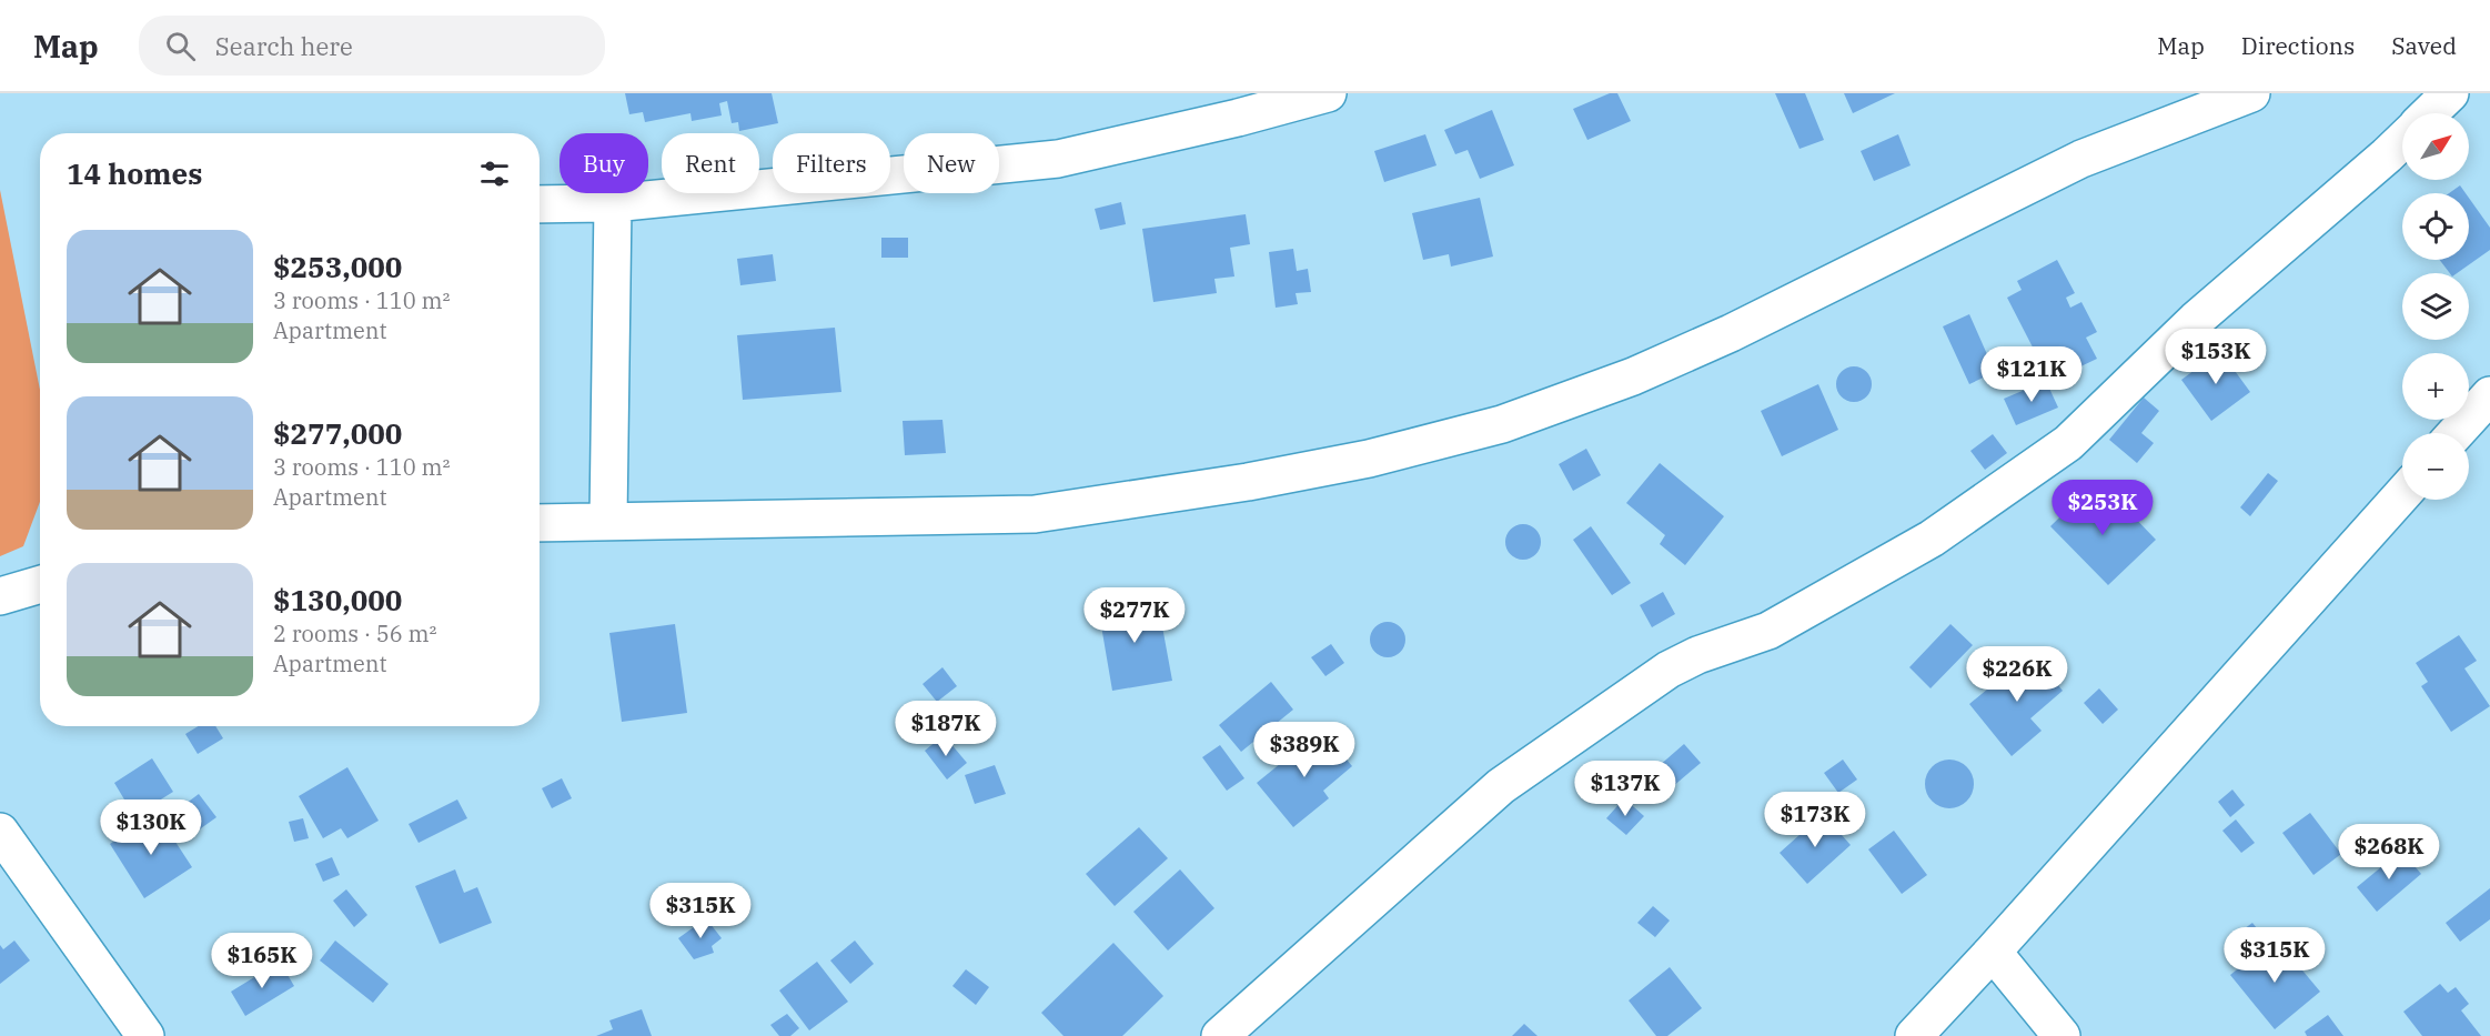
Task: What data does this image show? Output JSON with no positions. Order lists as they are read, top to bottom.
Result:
{
  "north": "top right",
  "page": {
    "header": "Map",
    "search": "Search here",
    "nav": ["Map", "Directions", "Saved"],
    "map_buttons": ["+", "−"],
    "chip": [
      "Buy",
      "Rent",
      "Filters",
      "New"
    ],
    "heading": "14 homes",
    "list": [
      {
        "name": "$253,000",
        "note": "3 rooms · 110 m² · Apartment"
      },
      {
        "name": "$277,000",
        "note": "3 rooms · 110 m² · Apartment"
      },
      {
        "name": "$130,000",
        "note": "2 rooms · 56 m² · Apartment"
      }
    ],
    "price": [
      "$153K",
      "$121K",
      "$253K",
      "$277K",
      "$226K",
      "$187K",
      "$389K",
      "$137K",
      "$173K",
      "$130K",
      "$268K",
      "$315K",
      "$315K",
      "$165K"
    ]
  }
}
